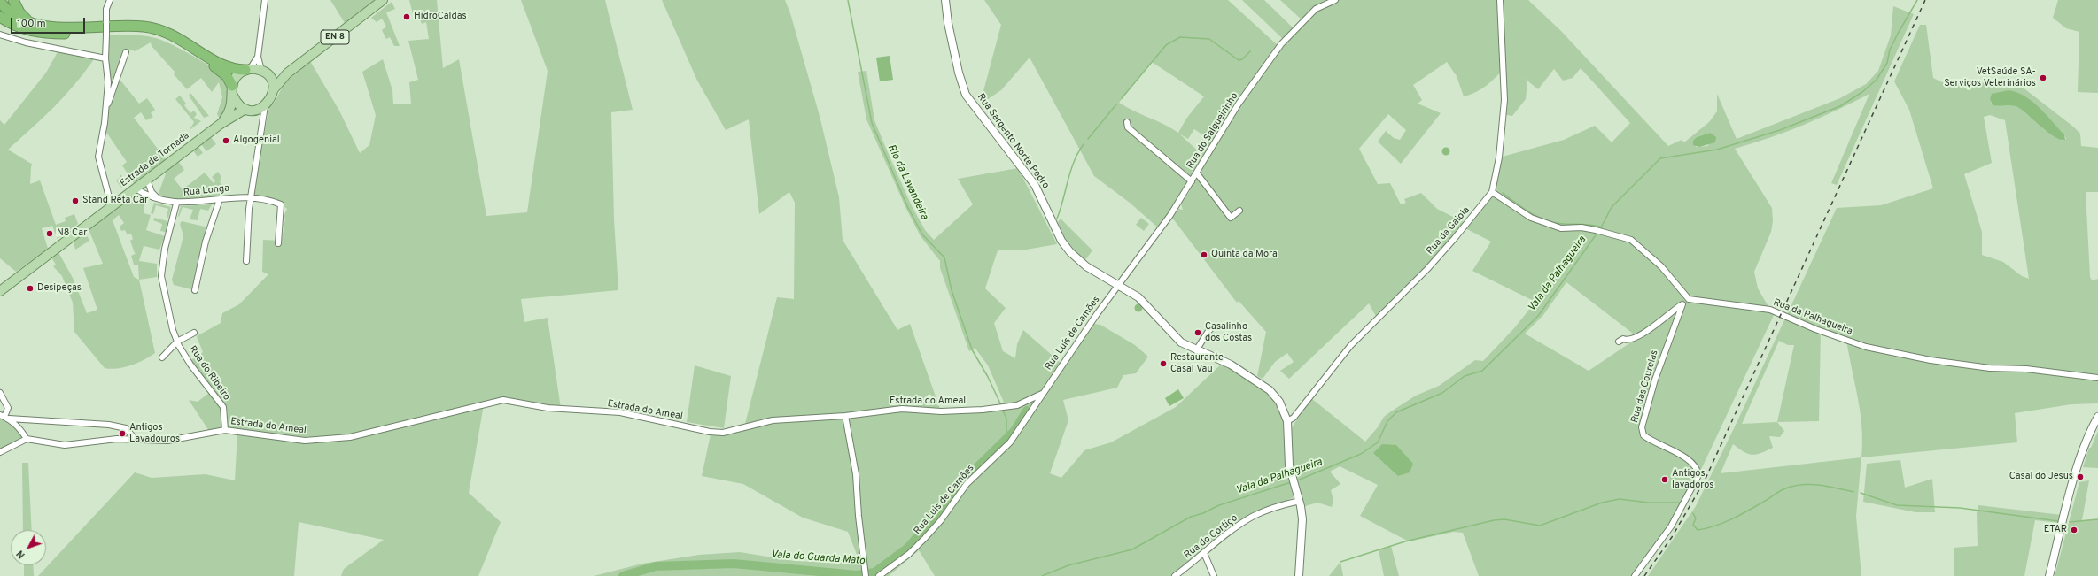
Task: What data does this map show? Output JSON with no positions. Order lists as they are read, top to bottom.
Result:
{
  "streets": {
    "main road": ["EN 8", "Estrada de Tornada"],
    "street": [
      "Rua do Salgueirinho",
      "Rua Sargento Norte Pedro",
      "Rua Longa",
      "Rua da Gaiola",
      "Rua da Palhagueira",
      "Rua Luís de Camões",
      "Rua do Ribeiro",
      "Rua das Courelas",
      "Estrada do Ameal",
      "Rua Luis de Camões",
      "Rua do Cortiço"
    ]
  },
  "crossings": [
    ["Rua do Salgueirinho", "Rua Sargento Norte Pedro"],
    ["Rua do Salgueirinho", "Rua Luís de Camões"],
    ["Rua Sargento Norte Pedro", "Rua da Gaiola"],
    ["Rua Sargento Norte Pedro", "Rua Luís de Camões"],
    ["Estrada de Tornada", "Rua Longa"],
    ["Rua Longa", "Rua do Ribeiro"],
    ["Rua Luís de Camões", "Estrada do Ameal"],
    ["Rua Luís de Camões", "Rua Luis de Camões"],
    ["Rua do Ribeiro", "Estrada do Ameal"],
    ["Estrada do Ameal", "Rua Luis de Camões"]
  ],
  "water": ["Rio da Lavandeira", "Vala da Palhagueira", "Vala do Guarda Mato"],
  "places": [
    "HidroCaldas",
    "VetSaúde SA- Serviços Veterinários",
    "Algogenial",
    "Stand Reta Car",
    "N8 Car",
    "Quinta da Mora",
    "Desipeças",
    "Casalinho dos Costas",
    "Restaurante Casal Vau",
    "Antigos Lavadouros",
    "Casal do Jesus",
    "Antigos lavadoros",
    "ETAR"
  ],
  "scale_bar": "100 m",
  "north": "bottom left"
}
